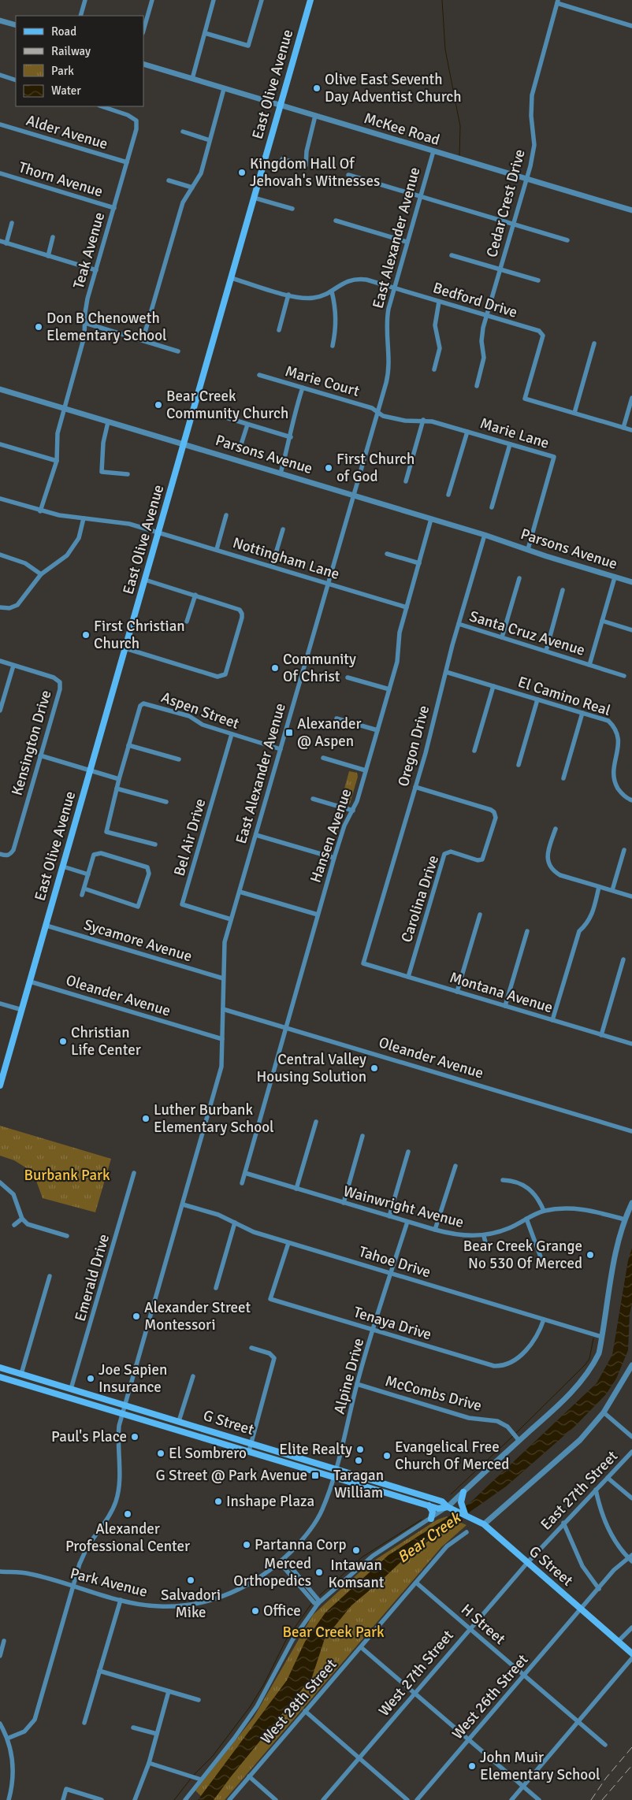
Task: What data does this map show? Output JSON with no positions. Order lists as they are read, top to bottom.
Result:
{
  "streets": {
    "main road": ["East Olive Avenue", "G Street"],
    "street": [
      "McKee Road",
      "Alder Avenue",
      "Thorn Avenue",
      "Cedar Crest Drive",
      "East Alexander Avenue",
      "Teak Avenue",
      "Bedford Drive",
      "Marie Court",
      "Marie Lane",
      "Parsons Avenue",
      "Nottingham Lane",
      "Santa Cruz Avenue",
      "El Camino Real",
      "Aspen Street",
      "Kensington Drive",
      "Oregon Drive",
      "Hansen Avenue",
      "Bel Air Drive",
      "Carolina Drive",
      "Sycamore Avenue",
      "Montana Avenue",
      "Oleander Avenue",
      "Wainwright Avenue",
      "Tahoe Drive",
      "Emerald Drive",
      "Tenaya Drive",
      "Alpine Drive",
      "McCombs Drive",
      "East 27th Street",
      "Park Avenue",
      "H Street",
      "West 27th Street",
      "West 26th Street",
      "West 28th Street"
    ]
  },
  "crossings": [
    ["East Olive Avenue", "McKee Road"],
    ["East Olive Avenue", "Bedford Drive"],
    ["East Olive Avenue", "Parsons Avenue"],
    ["East Olive Avenue", "Nottingham Lane"],
    ["East Olive Avenue", "Sycamore Avenue"],
    ["East Olive Avenue", "Oleander Avenue"],
    ["McKee Road", "Cedar Crest Drive"],
    ["McKee Road", "East Alexander Avenue"],
    ["Alder Avenue", "Teak Avenue"],
    ["Thorn Avenue", "Teak Avenue"],
    ["Cedar Crest Drive", "Bedford Drive"],
    ["East Alexander Avenue", "Bedford Drive"],
    ["East Alexander Avenue", "Marie Court"],
    ["East Alexander Avenue", "Marie Lane"],
    ["East Alexander Avenue", "Parsons Avenue"],
    ["East Alexander Avenue", "Nottingham Lane"],
    ["East Alexander Avenue", "Aspen Street"],
    ["East Alexander Avenue", "Bel Air Drive"],
    ["East Alexander Avenue", "Sycamore Avenue"],
    ["East Alexander Avenue", "Oleander Avenue"],
    ["East Alexander Avenue", "Tahoe Drive"],
    ["East Alexander Avenue", "G Street"],
    ["East Alexander Avenue", "Park Avenue"],
    ["Teak Avenue", "Parsons Avenue"],
    ["Teak Avenue", "Nottingham Lane"],
    ["Marie Court", "Marie Lane"],
    ["Marie Lane", "Parsons Avenue"],
    ["Parsons Avenue", "Oregon Drive"],
    ["Parsons Avenue", "Hansen Avenue"],
    ["Nottingham Lane", "Hansen Avenue"],
    ["Santa Cruz Avenue", "Oregon Drive"],
    ["El Camino Real", "Oregon Drive"],
    ["Aspen Street", "Bel Air Drive"],
    ["Oregon Drive", "Carolina Drive"],
    ["Oregon Drive", "Montana Avenue"],
    ["Hansen Avenue", "Oleander Avenue"],
    ["Hansen Avenue", "Wainwright Avenue"],
    ["Carolina Drive", "Montana Avenue"],
    ["Wainwright Avenue", "Alpine Drive"],
    ["Tahoe Drive", "Tenaya Drive"],
    ["Tahoe Drive", "Alpine Drive"],
    ["Emerald Drive", "G Street"],
    ["Tenaya Drive", "Alpine Drive"],
    ["Alpine Drive", "McCombs Drive"],
    ["Alpine Drive", "G Street"],
    ["Alpine Drive", "Park Avenue"],
    ["G Street", "East 27th Street"],
    ["G Street", "Park Avenue"],
    ["G Street", "West 27th Street"],
    ["G Street", "West 26th Street"],
    ["East 27th Street", "West 27th Street"],
    ["H Street", "West 27th Street"],
    ["H Street", "West 26th Street"],
    ["H Street", "West 28th Street"]
  ],
  "water": ["Bear Creek"],
  "parks": ["Burbank Park", "Bear Creek Park"],
  "places": {
    "other": [
      "Olive East Seventh Day Adventist Church",
      "Kingdom Hall Of Jehovah's Witnesses",
      "Don B Chenoweth Elementary School",
      "Bear Creek Community Church",
      "First Church of God",
      "First Christian Church",
      "Community Of Christ",
      "Christian Life Center",
      "Central Valley Housing Solution",
      "Luther Burbank Elementary School",
      "Bear Creek Grange No 530 Of Merced",
      "Alexander Street Montessori",
      "Joe Sapien Insurance",
      "Paul's Place",
      "Elite Realty",
      "El Sombrero",
      "Evangelical Free Church Of Merced",
      "Taragan William",
      "Inshape Plaza",
      "Alexander Professional Center",
      "Partanna Corp",
      "Intawan Komsant",
      "Merced Orthopedics",
      "Salvadori Mike",
      "Office",
      "John Muir Elementary School"
    ],
    "transit": ["Alexander @ Aspen", "G Street @ Park Avenue"]
  },
  "legend": [
    "Road",
    "Railway",
    "Park",
    "Water"
  ]
}
